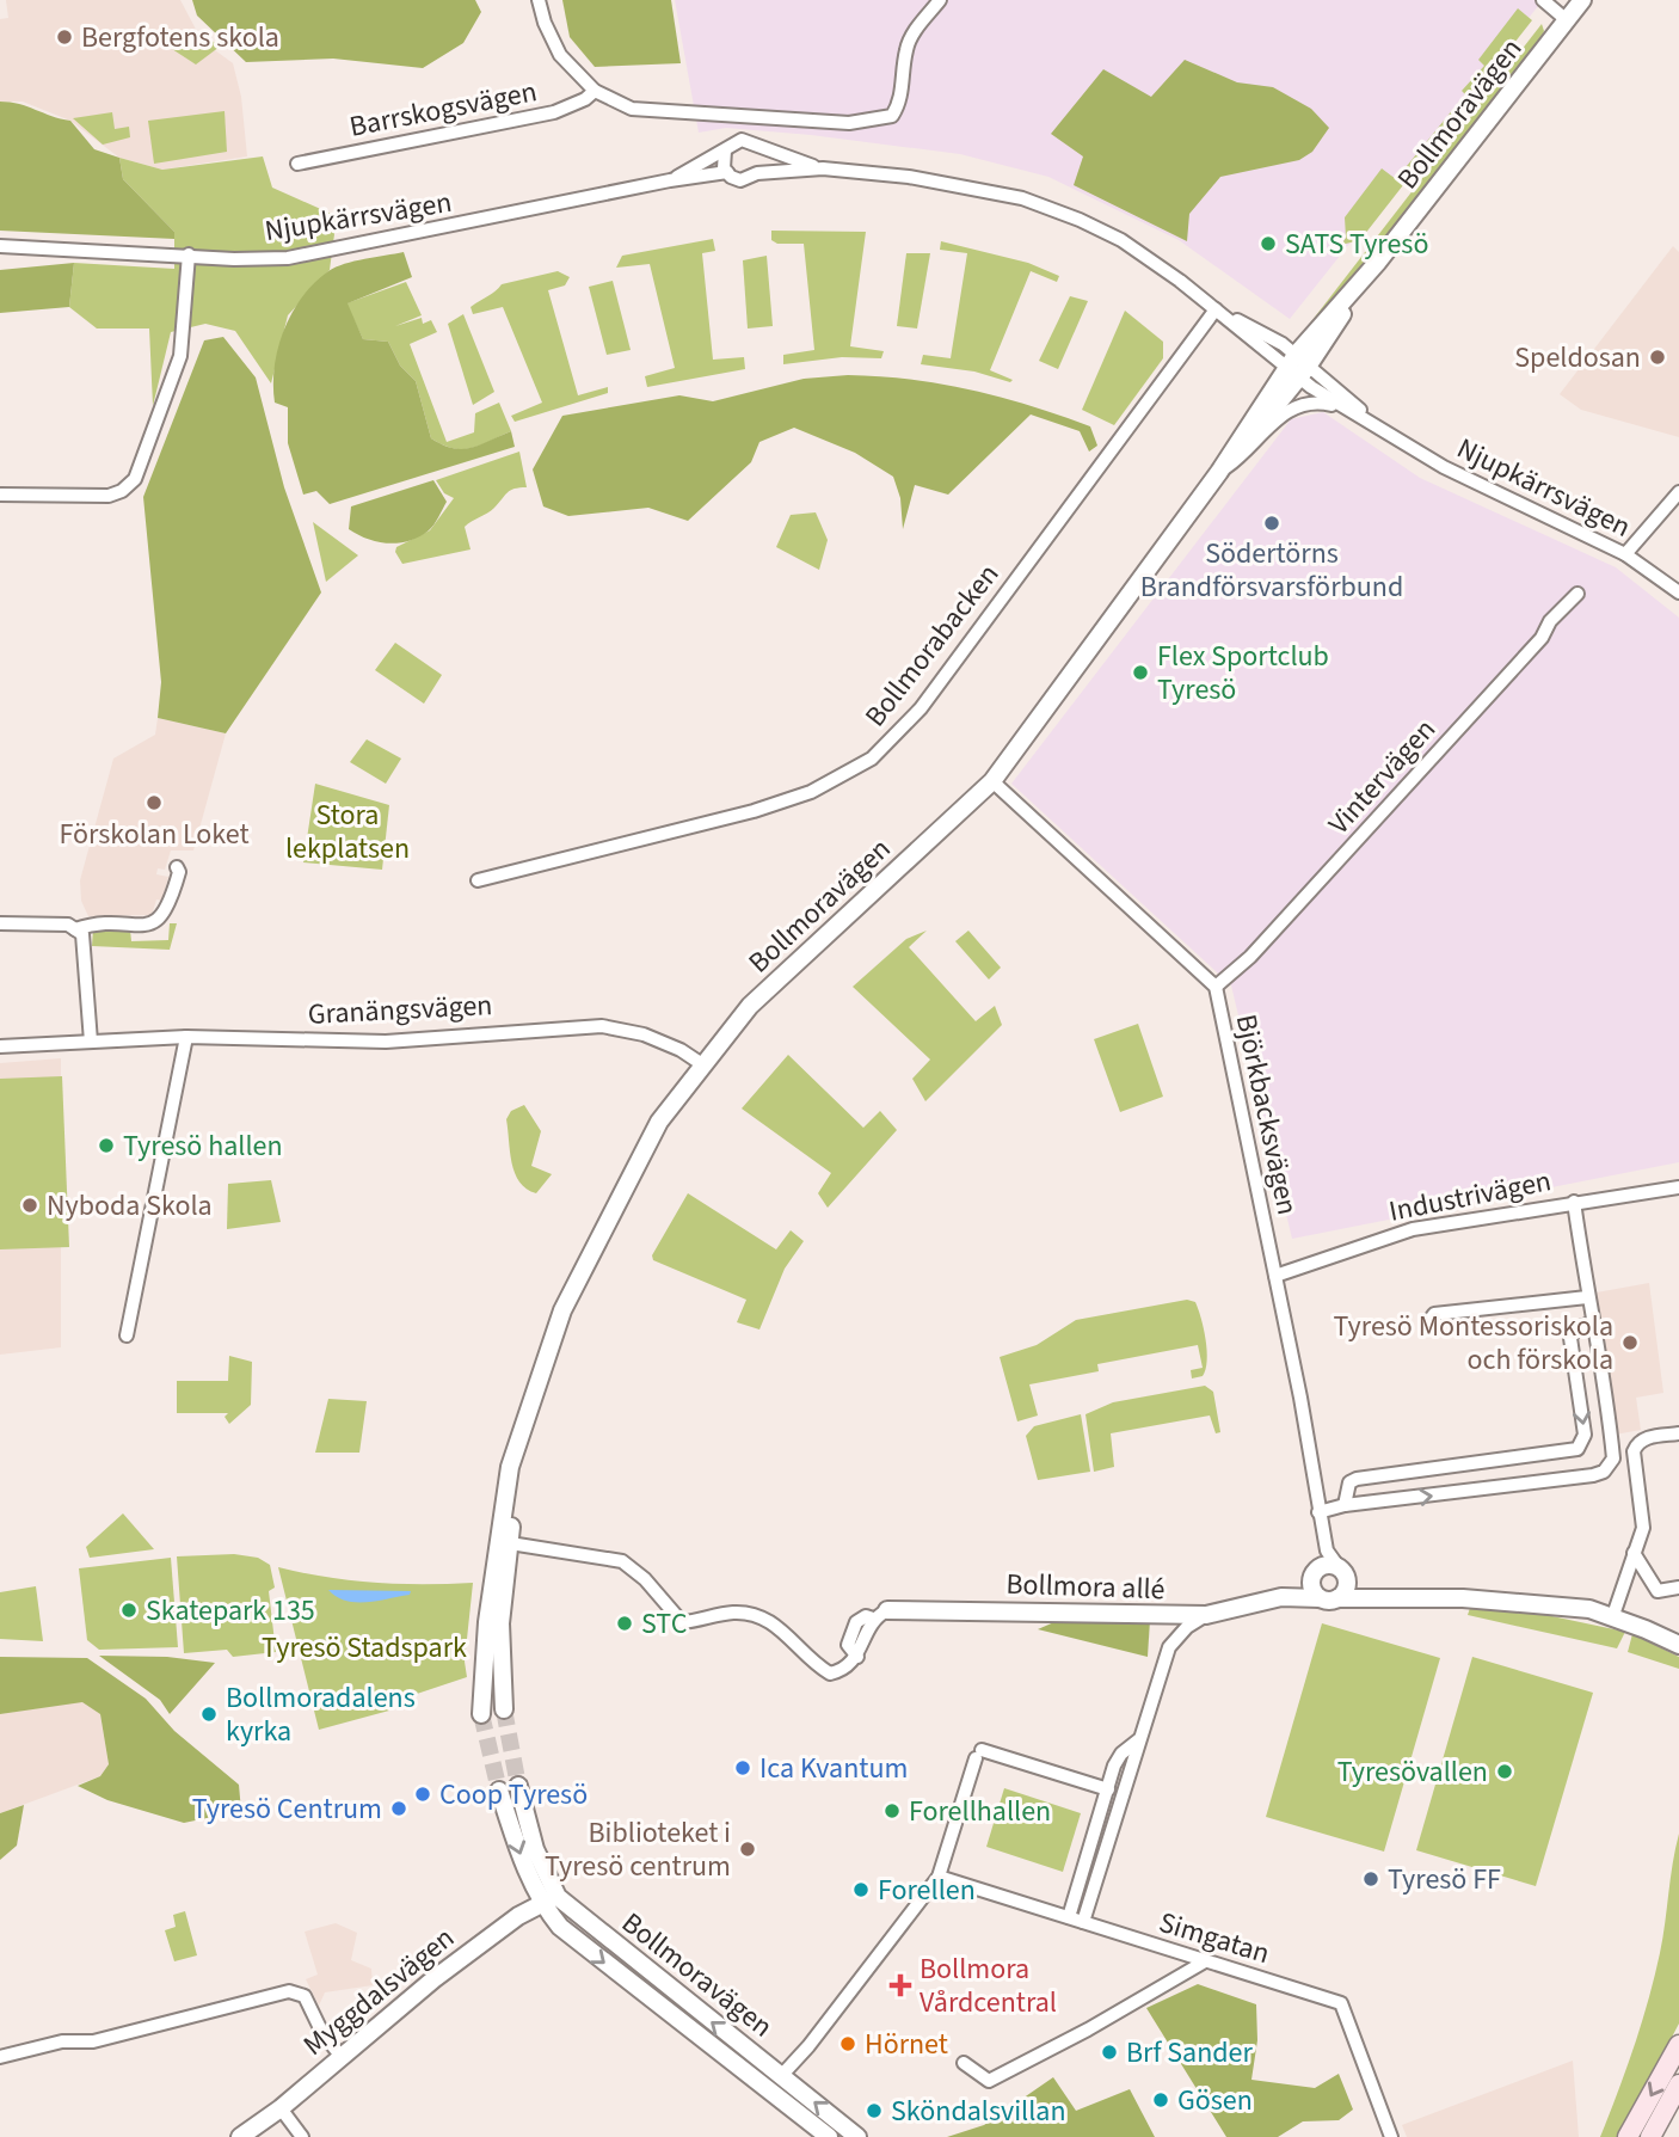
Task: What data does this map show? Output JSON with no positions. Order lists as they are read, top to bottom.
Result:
{
  "streets": {
    "street": [
      "Barrskogsvägen",
      "Bollmoravägen",
      "Njupkärrsvägen",
      "Bollmorabacken",
      "Vintervägen",
      "Granängsvägen",
      "Björkbacksvägen",
      "Industrivägen",
      "Bollmora allé",
      "Simgatan",
      "Myggdalsvägen"
    ]
  },
  "crossings": [
    ["Bollmoravägen", "Njupkärrsvägen"],
    ["Bollmoravägen", "Granängsvägen"],
    ["Bollmoravägen", "Björkbacksvägen"],
    ["Bollmoravägen", "Myggdalsvägen"],
    ["Njupkärrsvägen", "Bollmorabacken"],
    ["Vintervägen", "Björkbacksvägen"],
    ["Björkbacksvägen", "Industrivägen"],
    ["Björkbacksvägen", "Bollmora allé"]
  ],
  "parks": ["Stora lekplatsen", "Tyresö Stadspark"],
  "places": {
    "other": [
      "Bergfotens skola",
      "SATS Tyresö",
      "Speldosan",
      "Södertörns Brandförsvarsförbund",
      "Flex Sportclub Tyresö",
      "Förskolan Loket",
      "Tyresö hallen",
      "Nyboda Skola",
      "Tyresö Montessoriskola och förskola",
      "Skatepark 135",
      "STC",
      "Bollmoradalens kyrka",
      "Ica Kvantum",
      "Tyresövallen",
      "Coop Tyresö",
      "Tyresö Centrum",
      "Forellhallen",
      "Biblioteket i Tyresö centrum",
      "Tyresö FF",
      "Forellen",
      "Hörnet",
      "Brf Sander",
      "Gösen",
      "Sköndalsvillan"
    ],
    "health": ["Bollmora Vårdcentral"]
  }
}
